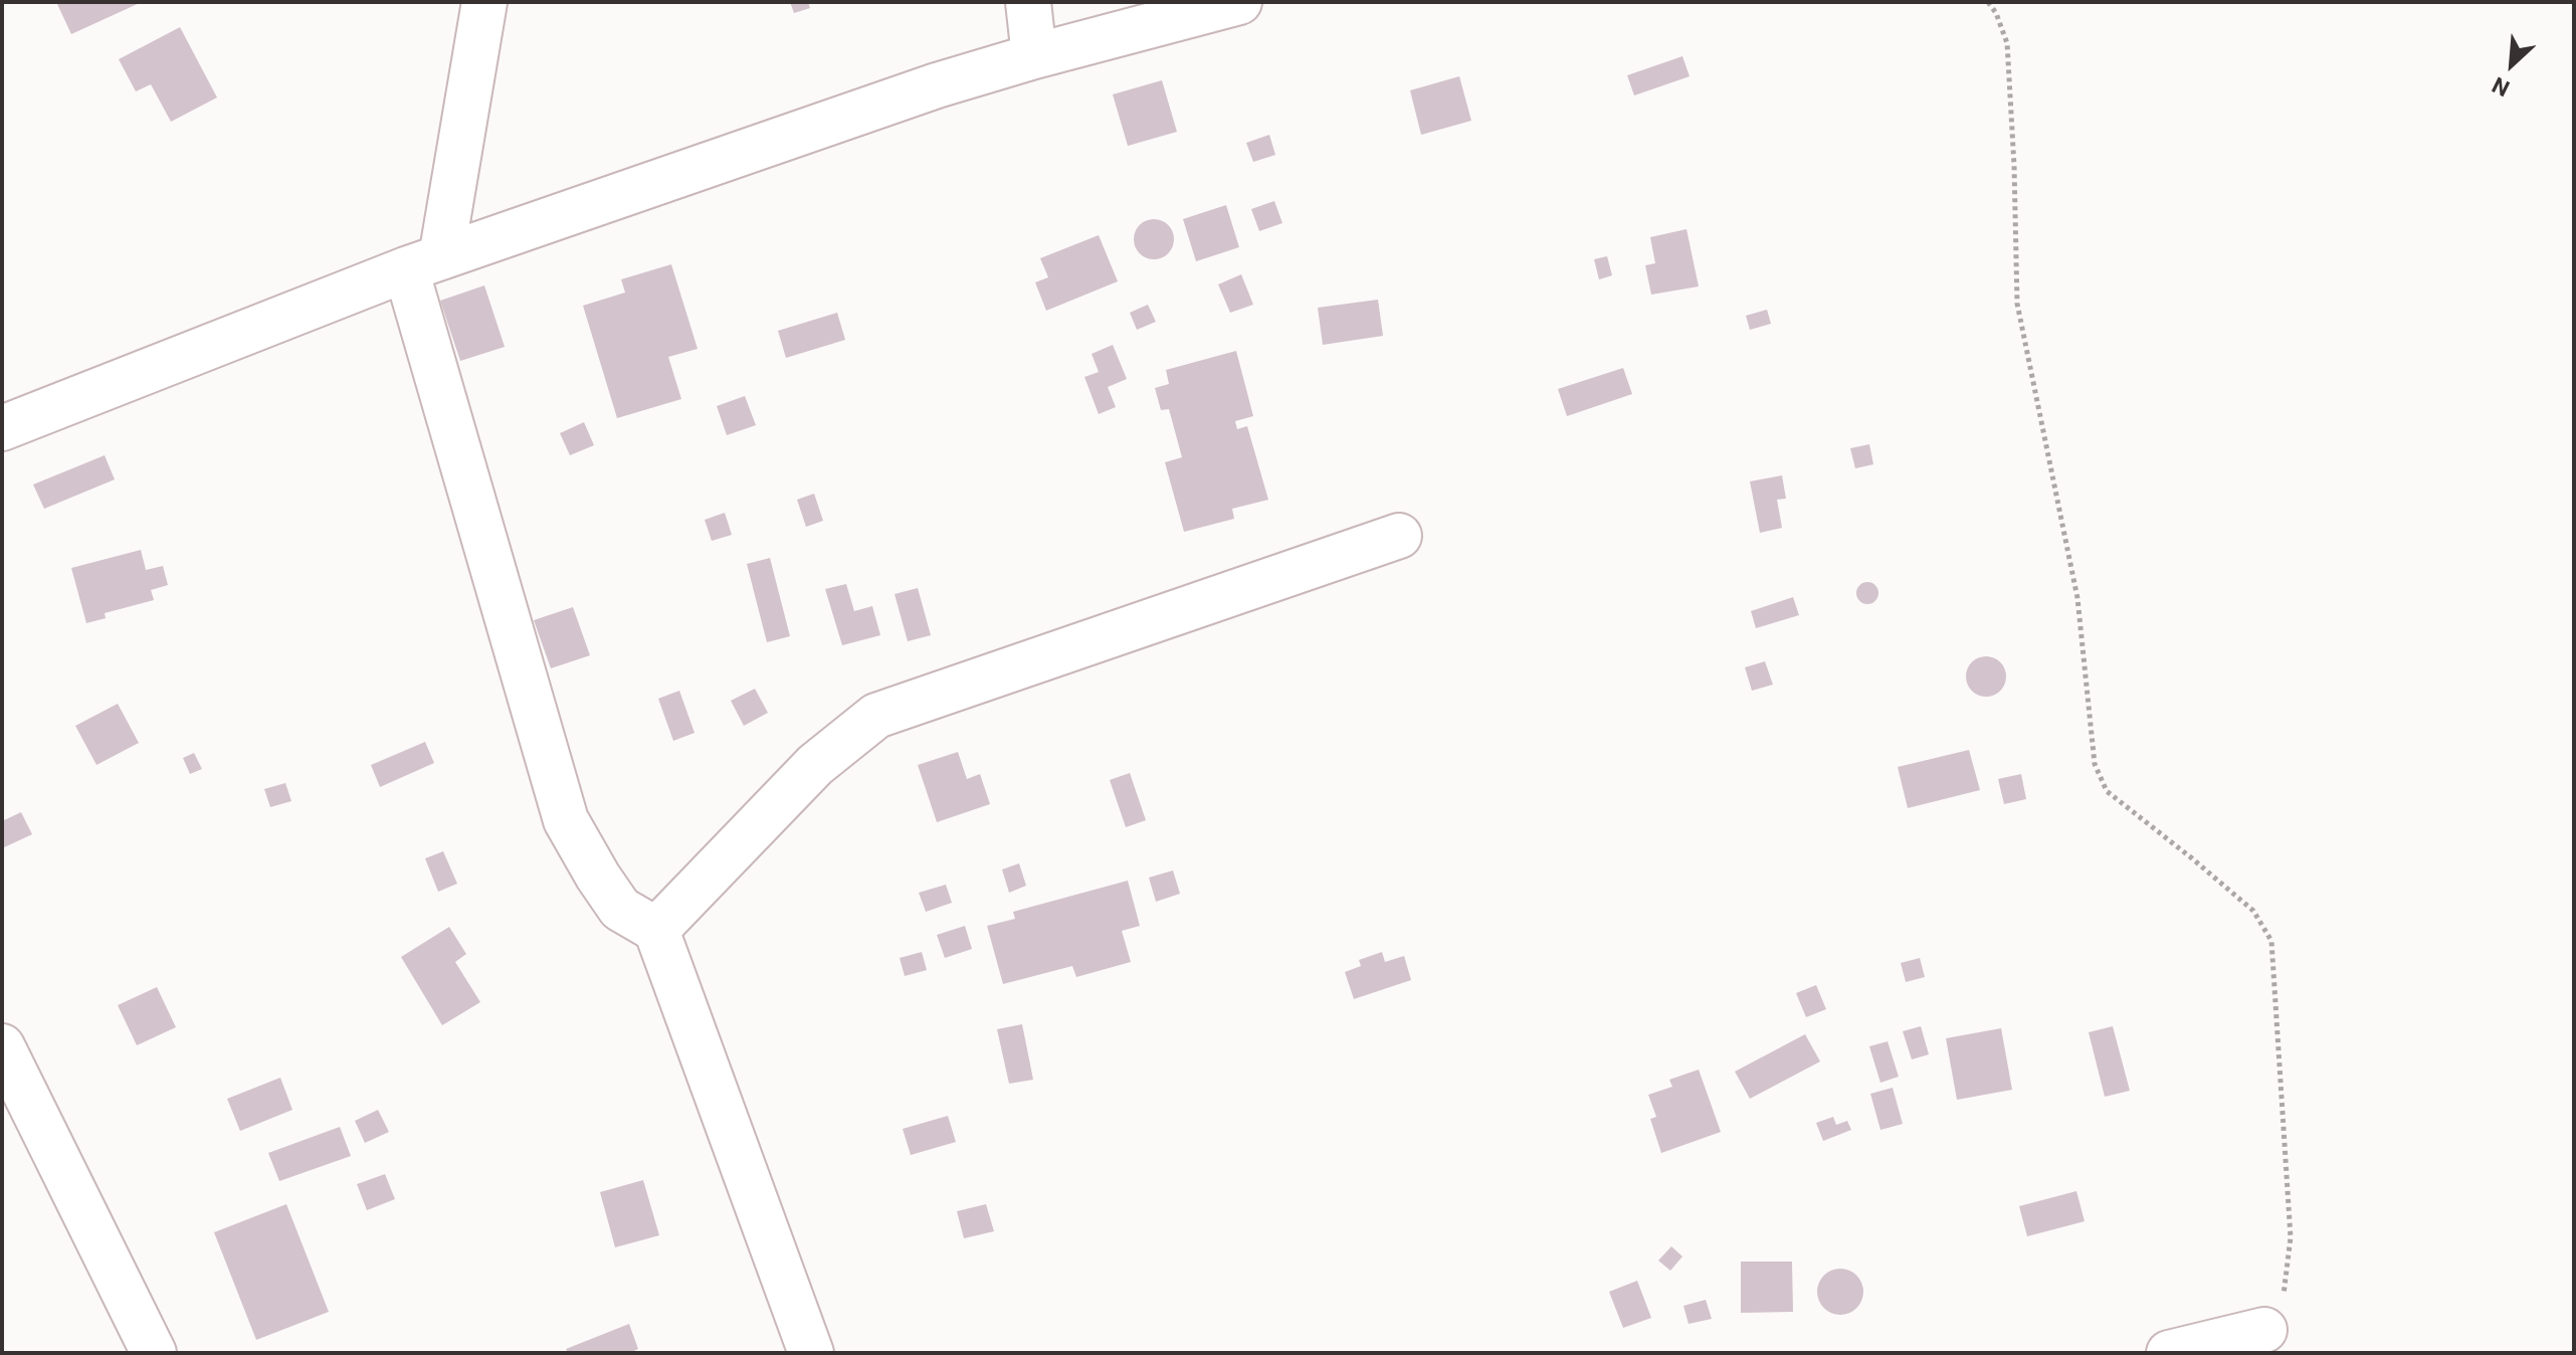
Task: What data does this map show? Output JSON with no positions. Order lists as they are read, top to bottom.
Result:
{
  "north": "bottom left"
}
